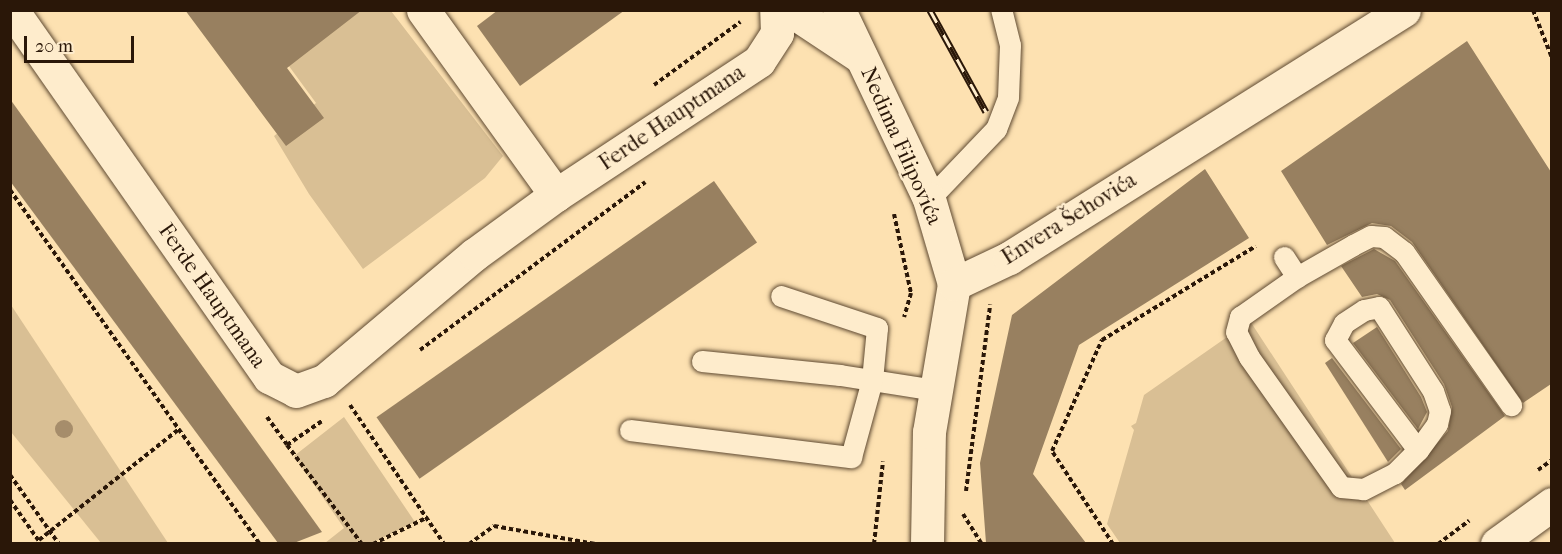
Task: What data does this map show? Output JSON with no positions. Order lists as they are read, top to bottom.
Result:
{
  "streets": {
    "street": ["Ferde Hauptmana", "Nedima Filipovića", "Envera Šehovića"]
  },
  "crossings": [
    ["Nedima Filipovića", "Envera Šehovića"]
  ],
  "scale_bar": "20 m"
}
